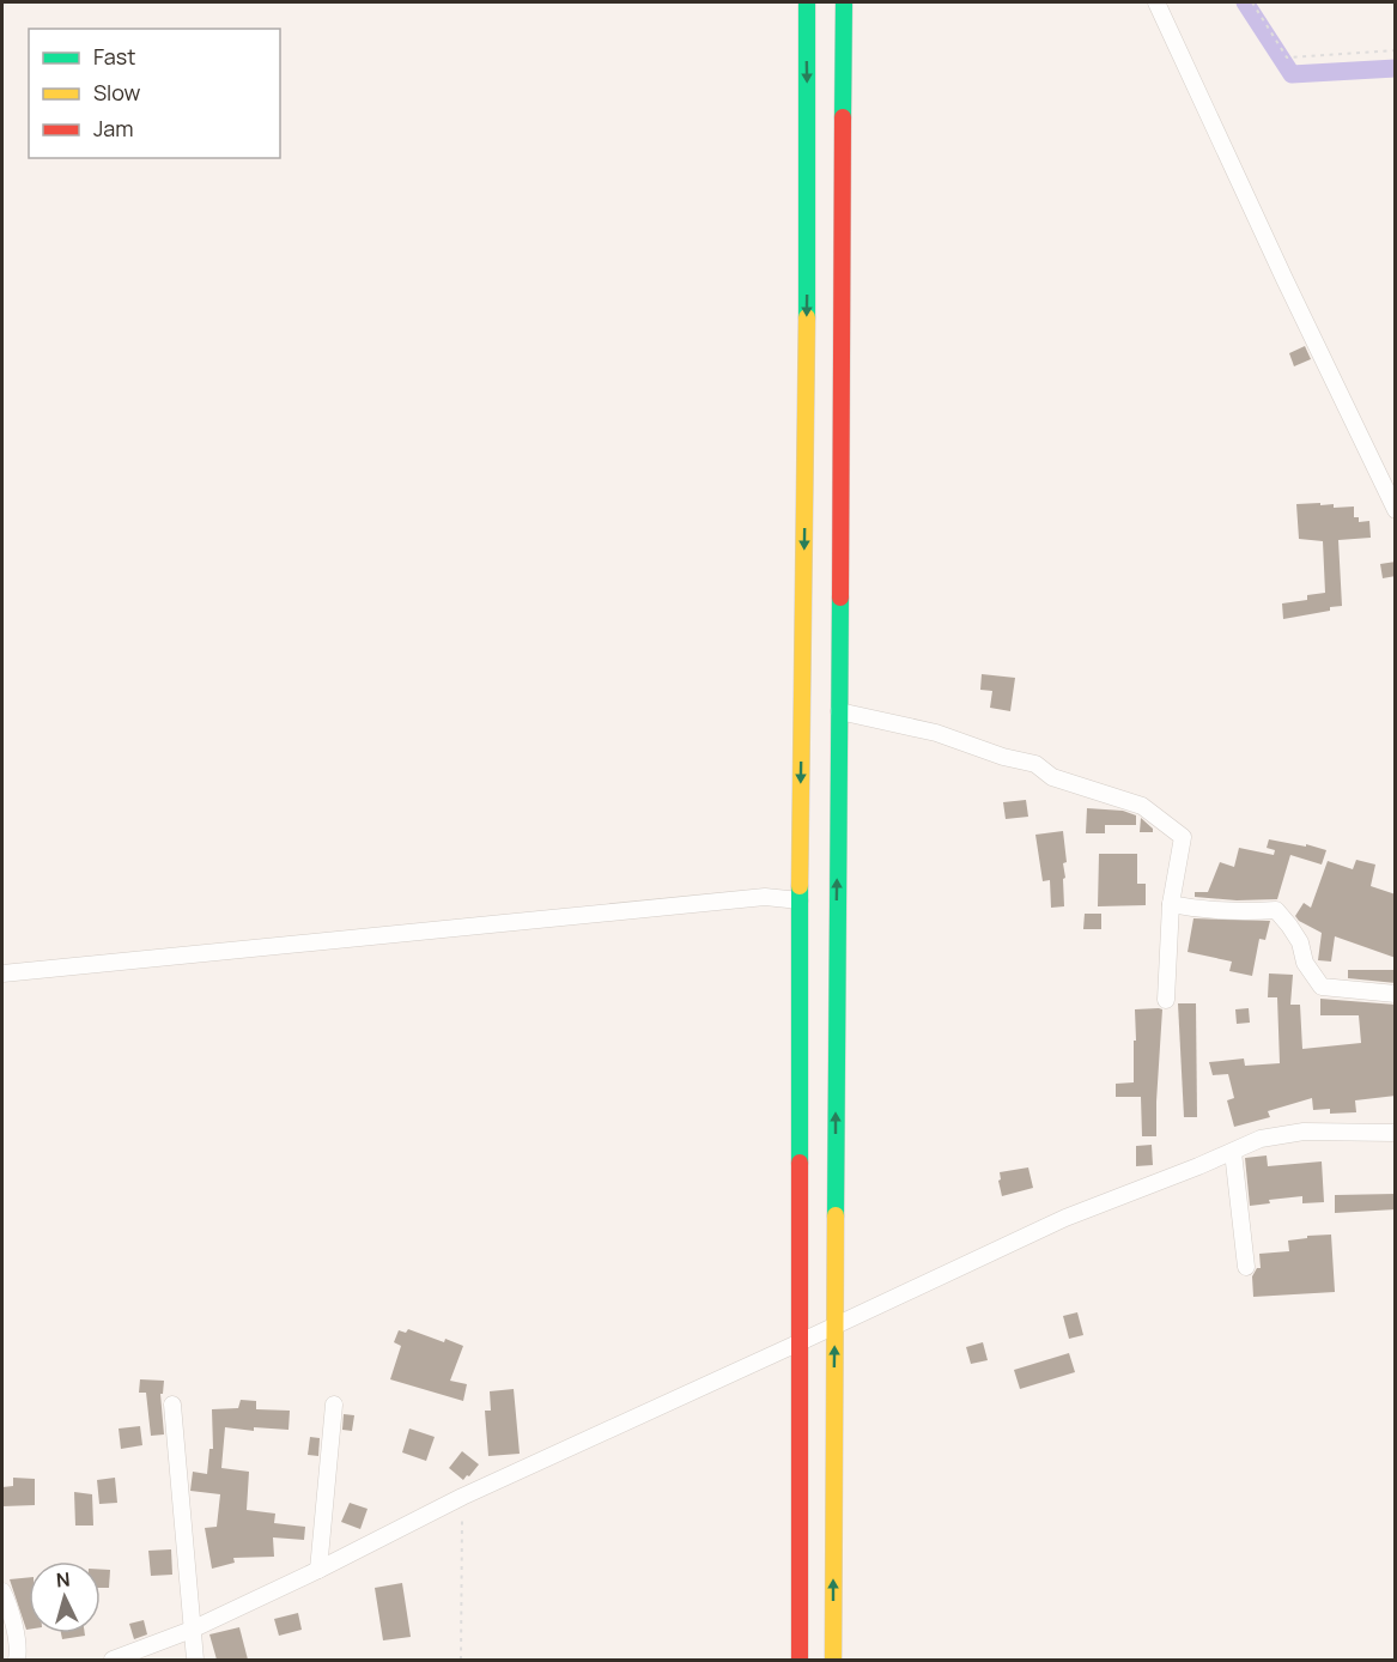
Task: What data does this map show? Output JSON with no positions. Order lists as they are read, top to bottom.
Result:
{
  "legend": ["Fast", "Slow", "Jam"],
  "north": "top"
}
